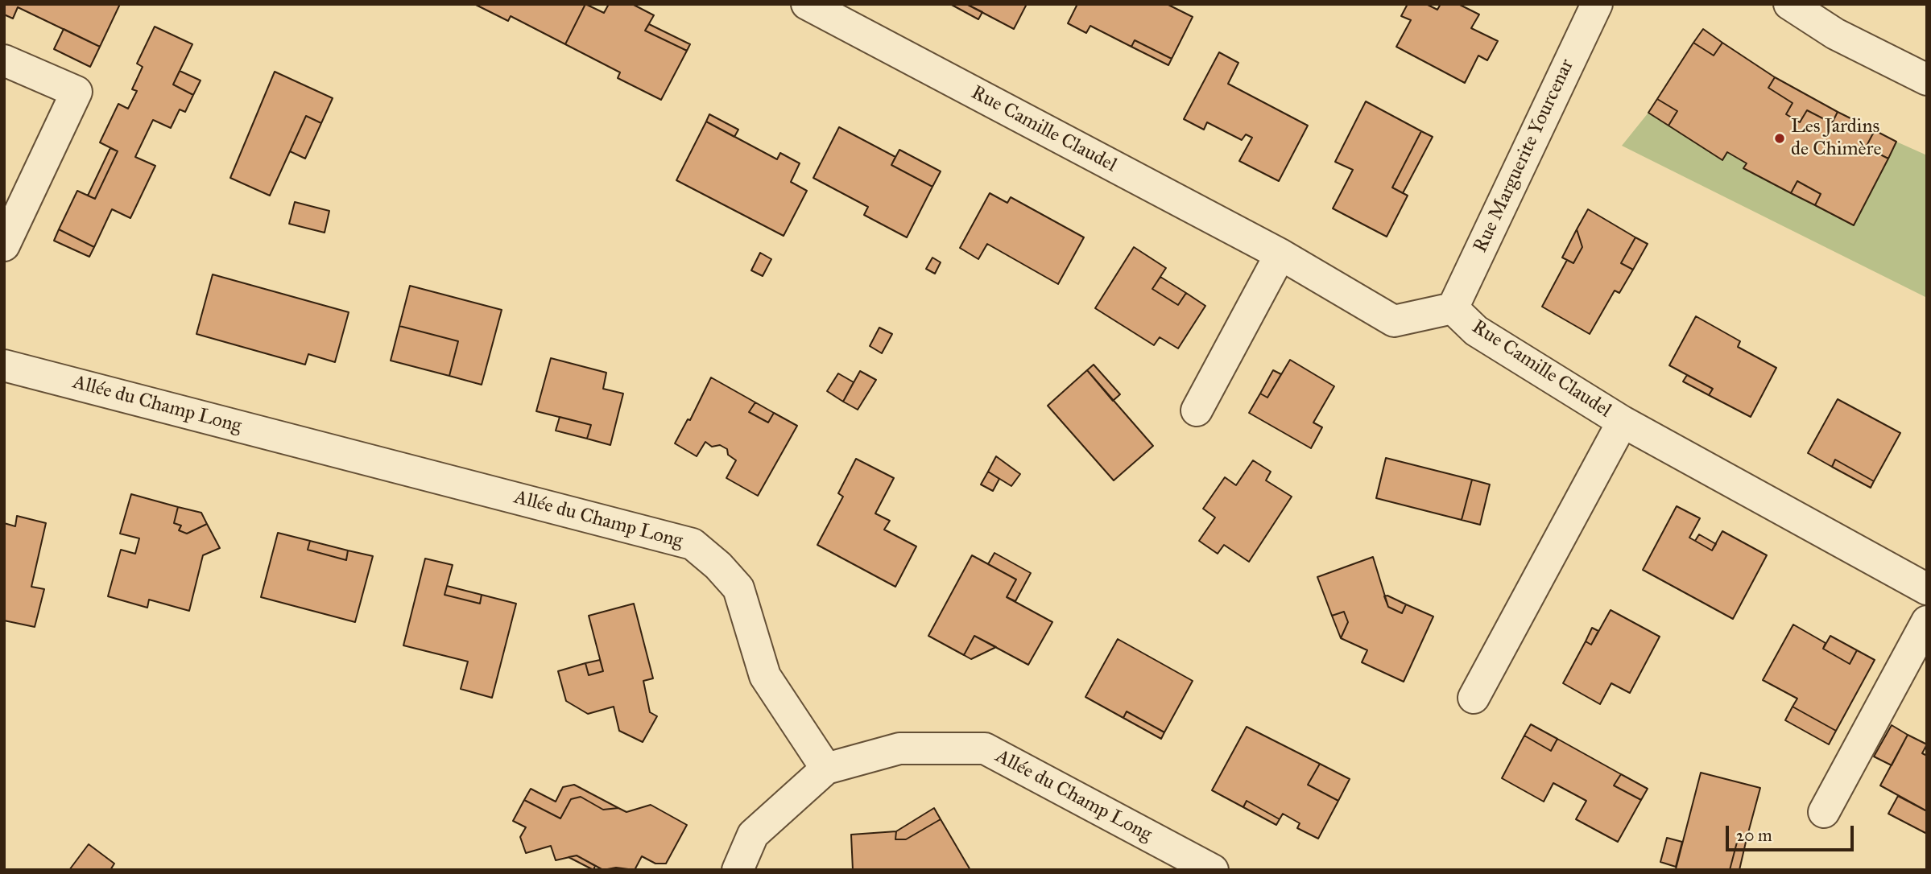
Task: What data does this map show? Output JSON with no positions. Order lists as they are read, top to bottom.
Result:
{
  "streets": {
    "street": ["Rue Camille Claudel", "Rue Marguerite Yourcenar", "Allée du Champ Long"]
  },
  "crossings": [
    ["Rue Camille Claudel", "Rue Marguerite Yourcenar"]
  ],
  "places": ["Les Jardins de Chimère"],
  "scale_bar": "20 m"
}
